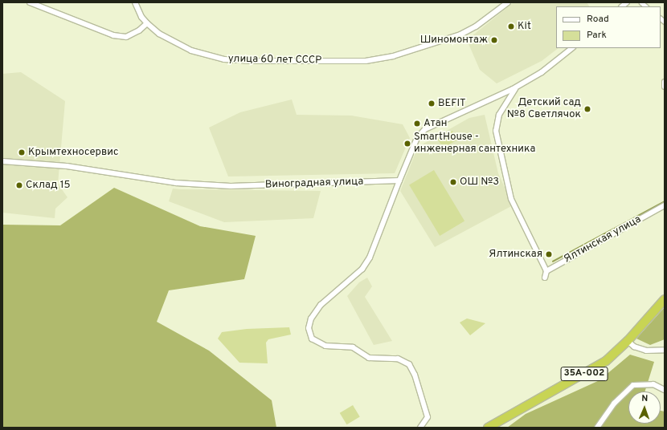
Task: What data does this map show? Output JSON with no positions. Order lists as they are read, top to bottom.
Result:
{
  "streets": {
    "highway": ["35А-002"],
    "street": ["улица 60 лет СССР", "Виноградная улица", "Ялтинская улица"]
  },
  "places": [
    "Kit",
    "Шиномонтаж",
    "BEFIT",
    "Детский сад №8 Светлячок",
    "Атан",
    "SmartHouse - инженерная сантехника",
    "Крымтехносервис",
    "ОШ №3",
    "Склад 15",
    "Ялтинская"
  ],
  "legend": ["Road", "Park"],
  "north": "top"
}
